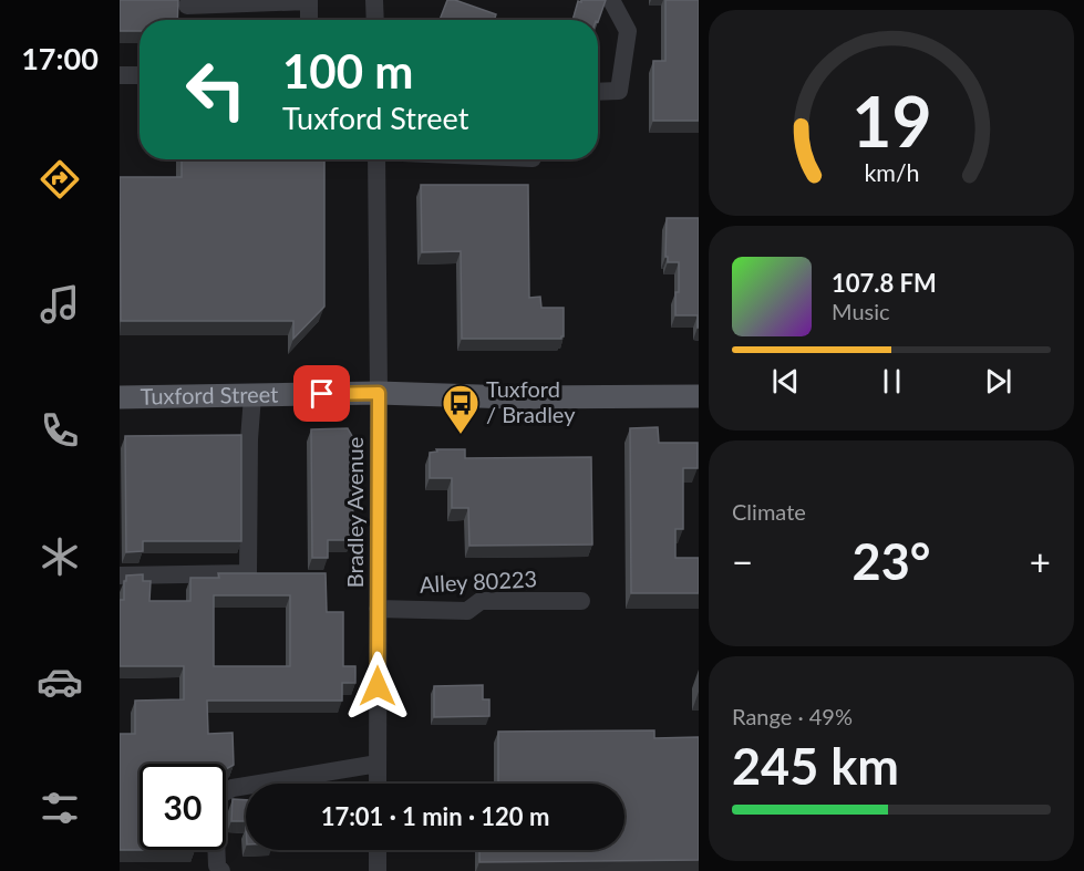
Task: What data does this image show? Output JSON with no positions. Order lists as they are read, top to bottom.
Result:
{
  "streets": {
    "main road": ["Tuxford Street"],
    "street": ["Bradley Avenue", "Alley 80223"]
  },
  "crossings": [
    ["Tuxford Street", "Bradley Avenue"],
    ["Bradley Avenue", "Alley 80223"]
  ],
  "places": {
    "bus stop": ["Tuxford / Bradley"]
  },
  "page": {
    "tabs": "17:00",
    "turn": ["100 m", "Tuxford Street"],
    "song": ["107.8 FM", "Music"],
    "tile": [
      "Climate",
      ["Range · 49%", "245 km"]
    ],
    "heat": ["−", "23°", "+"],
    "limit": "30",
    "trip": "17:01 · 1 min · 120 m",
    "gauge": ["19", "km/h"]
  }
}
